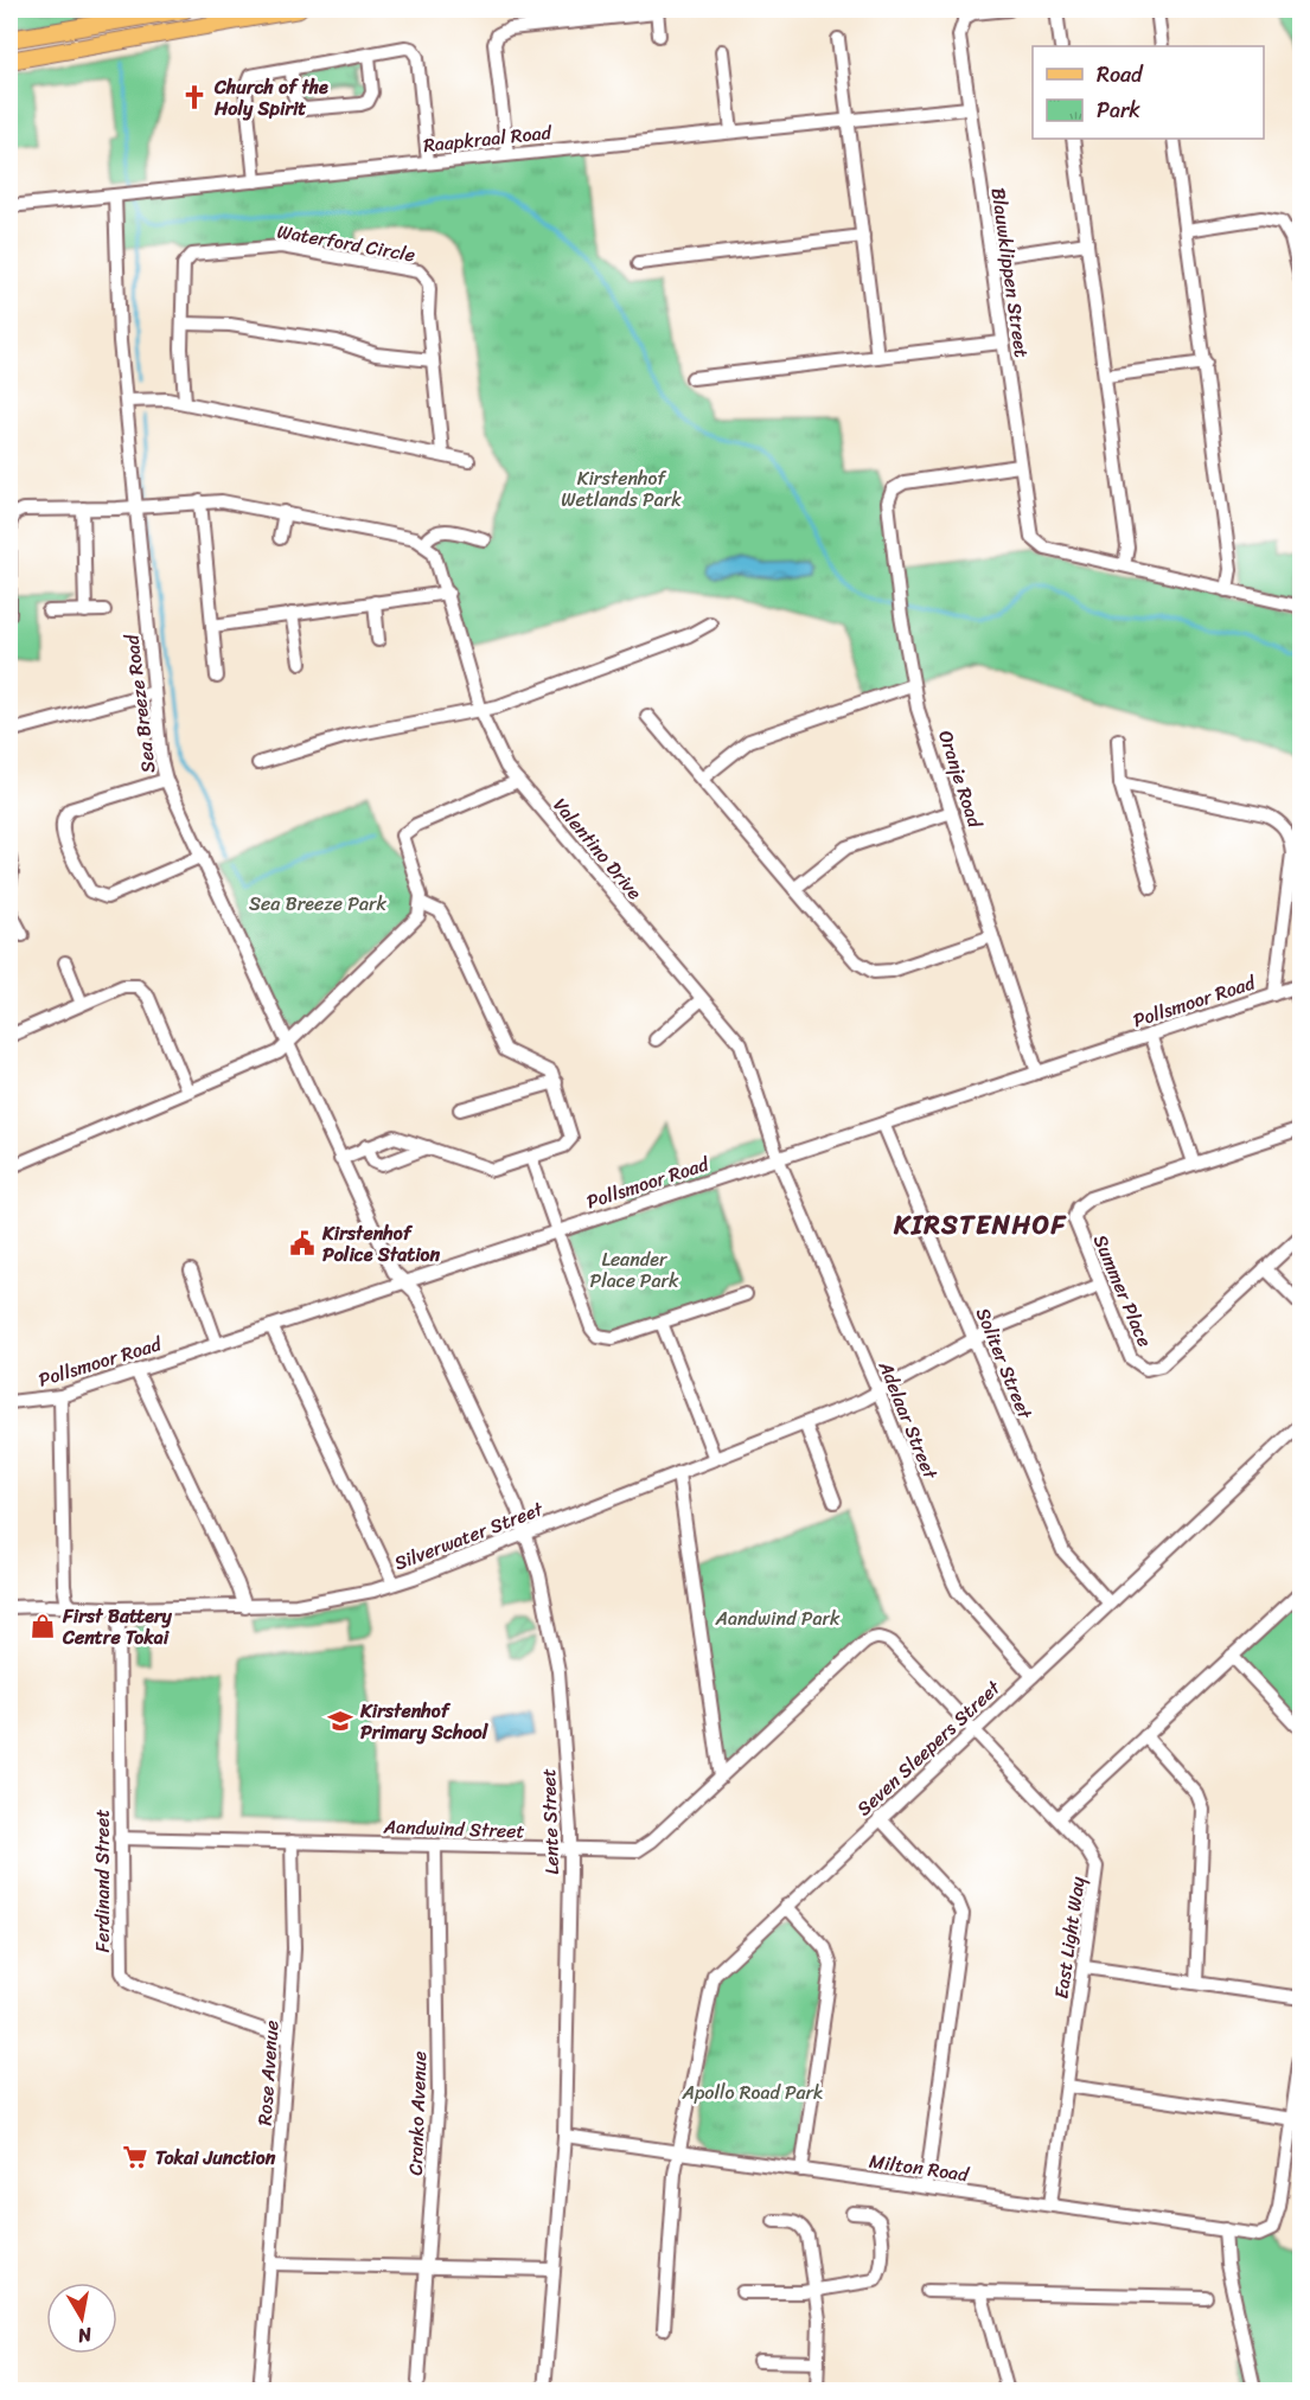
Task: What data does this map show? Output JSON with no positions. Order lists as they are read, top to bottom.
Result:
{
  "streets": {
    "street": [
      "Raapkraal Road",
      "Waterford Circle",
      "Blauwklippen Street",
      "Sea Breeze Road",
      "Oranje Road",
      "Valentino Drive",
      "Pollsmoor Road",
      "Summer Place",
      "Soliter Street",
      "Adelaar Street",
      "Silverwater Street",
      "Seven Sleepers Street",
      "Lente Street",
      "Aandwind Street",
      "Ferdinand Street",
      "East Light Way",
      "Rose Avenue",
      "Cranko Avenue",
      "Milton Road"
    ]
  },
  "crossings": [
    ["Raapkraal Road", "Blauwklippen Street"],
    ["Raapkraal Road", "Sea Breeze Road"],
    ["Blauwklippen Street", "Oranje Road"],
    ["Sea Breeze Road", "Pollsmoor Road"],
    ["Sea Breeze Road", "Lente Street"],
    ["Oranje Road", "Pollsmoor Road"],
    ["Valentino Drive", "Pollsmoor Road"],
    ["Valentino Drive", "Adelaar Street"],
    ["Pollsmoor Road", "Soliter Street"],
    ["Pollsmoor Road", "Adelaar Street"],
    ["Pollsmoor Road", "Lente Street"],
    ["Summer Place", "Silverwater Street"],
    ["Soliter Street", "Silverwater Street"],
    ["Soliter Street", "Seven Sleepers Street"],
    ["Adelaar Street", "Silverwater Street"],
    ["Adelaar Street", "Seven Sleepers Street"],
    ["Silverwater Street", "Lente Street"],
    ["Silverwater Street", "Ferdinand Street"],
    ["Seven Sleepers Street", "East Light Way"],
    ["Seven Sleepers Street", "Milton Road"],
    ["Lente Street", "Aandwind Street"],
    ["Lente Street", "Milton Road"],
    ["Aandwind Street", "Ferdinand Street"],
    ["Aandwind Street", "East Light Way"],
    ["Aandwind Street", "Rose Avenue"],
    ["Aandwind Street", "Cranko Avenue"],
    ["Ferdinand Street", "Rose Avenue"],
    ["East Light Way", "Milton Road"]
  ],
  "districts": ["KIRSTENHOF"],
  "parks": [
    "Kirstenhof Wetlands Park",
    "Sea Breeze Park",
    "Leander Place Park",
    "Aandwind Park",
    "Apollo Road Park"
  ],
  "places": {
    "church": ["Church of the Holy Spirit"],
    "public building": ["Kirstenhof Police Station"],
    "shop": ["First Battery Centre Tokai"],
    "school or university": ["Kirstenhof Primary School"],
    "supermarket": ["Tokai Junction"]
  },
  "legend": ["Road", "Park"],
  "north": "bottom"
}
